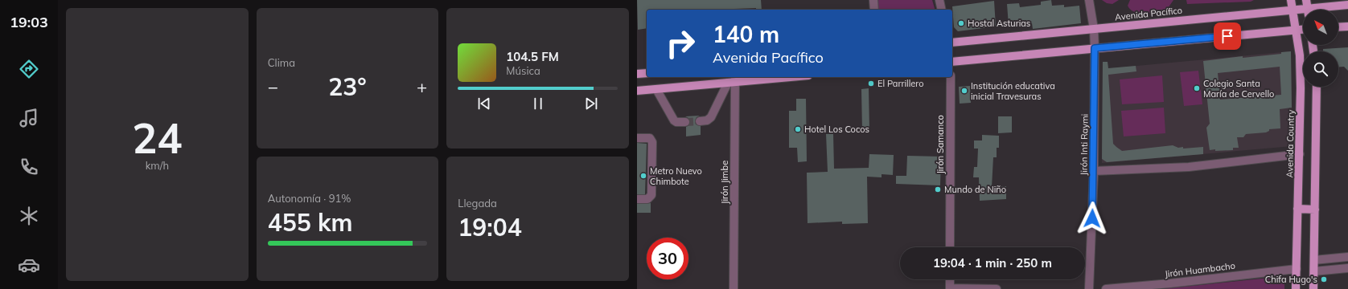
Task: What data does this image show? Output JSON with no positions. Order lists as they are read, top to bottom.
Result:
{
  "streets": {
    "main road": ["Avenida Pacífico", "Avenida Country"],
    "street": [
      "Jirón Samanco",
      "Jirón Inti Raymi",
      "Jirón Jimbe",
      "Jirón Huambacho"
    ]
  },
  "crossings": [
    ["Avenida Pacífico", "Avenida Country"],
    ["Avenida Pacífico", "Jirón Inti Raymi"],
    ["Avenida Country", "Jirón Huambacho"]
  ],
  "places": [
    "Hostal Asturias",
    "El Parrillero",
    "Colegio Santa María de Cervello",
    "Institución educativa inicial Travesuras",
    "Hotel Los Cocos",
    "Metro Nuevo Chimbote",
    "Mundo de Niño",
    "Chifa Hugo's"
  ],
  "north": "top left",
  "page": {
    "tabs": "19:03",
    "tile": [
      ["24", "km/h"],
      "Clima",
      ["Autonomía · 91%", "455 km"],
      ["Llegada", "19:04"]
    ],
    "turn": ["140 m", "Avenida Pacífico"],
    "song": ["104.5 FM", "Música"],
    "heat": ["−", "23°", "+"],
    "limit": "30",
    "trip": "19:04 · 1 min · 250 m"
  }
}
